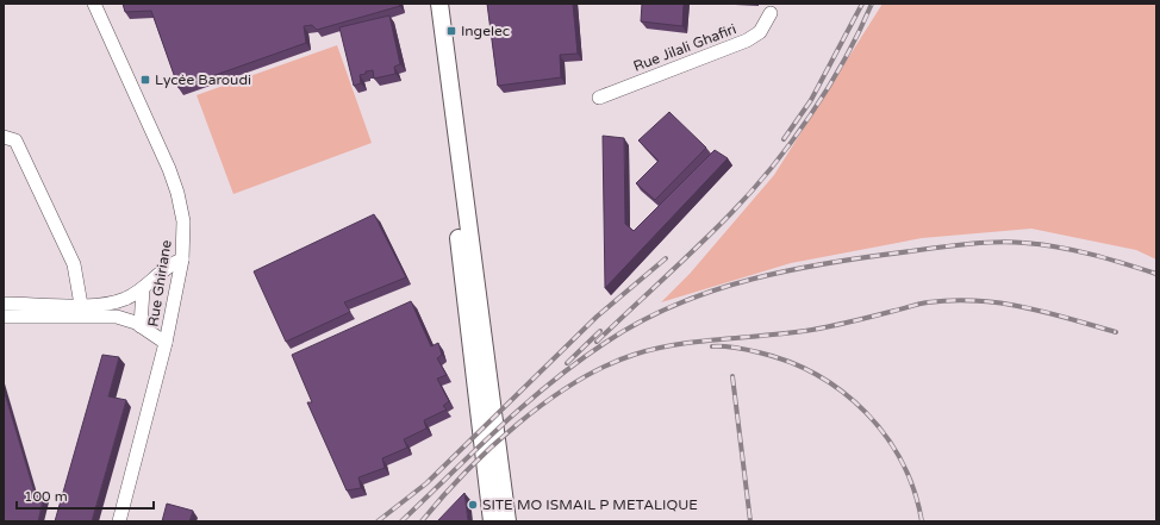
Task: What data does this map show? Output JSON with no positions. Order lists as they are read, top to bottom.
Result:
{
  "streets": {
    "street": ["Rue Jilali Ghafiri", "Rue Ghiriane"]
  },
  "places": {
    "transit": ["Ingelec", "Lycée Baroudi"],
    "other": ["SITE MO ISMAIL P METALIQUE"]
  },
  "scale_bar": "100 m"
}
